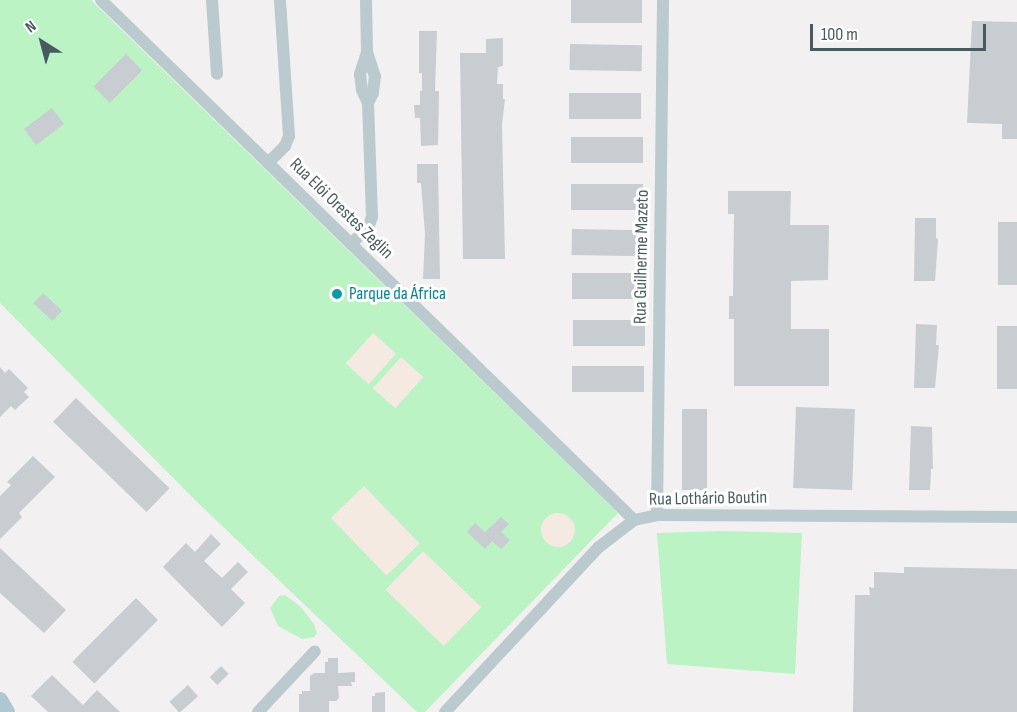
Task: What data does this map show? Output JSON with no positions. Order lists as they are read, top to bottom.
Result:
{
  "streets": {
    "street": ["Rua Elói Orestes Zeglin", "Rua Guilherme Mazeto", "Rua Lothário Boutin"]
  },
  "crossings": [
    ["Rua Elói Orestes Zeglin", "Rua Lothário Boutin"],
    ["Rua Guilherme Mazeto", "Rua Lothário Boutin"]
  ],
  "places": ["Parque da África"],
  "scale_bar": "100 m",
  "north": "top left"
}
